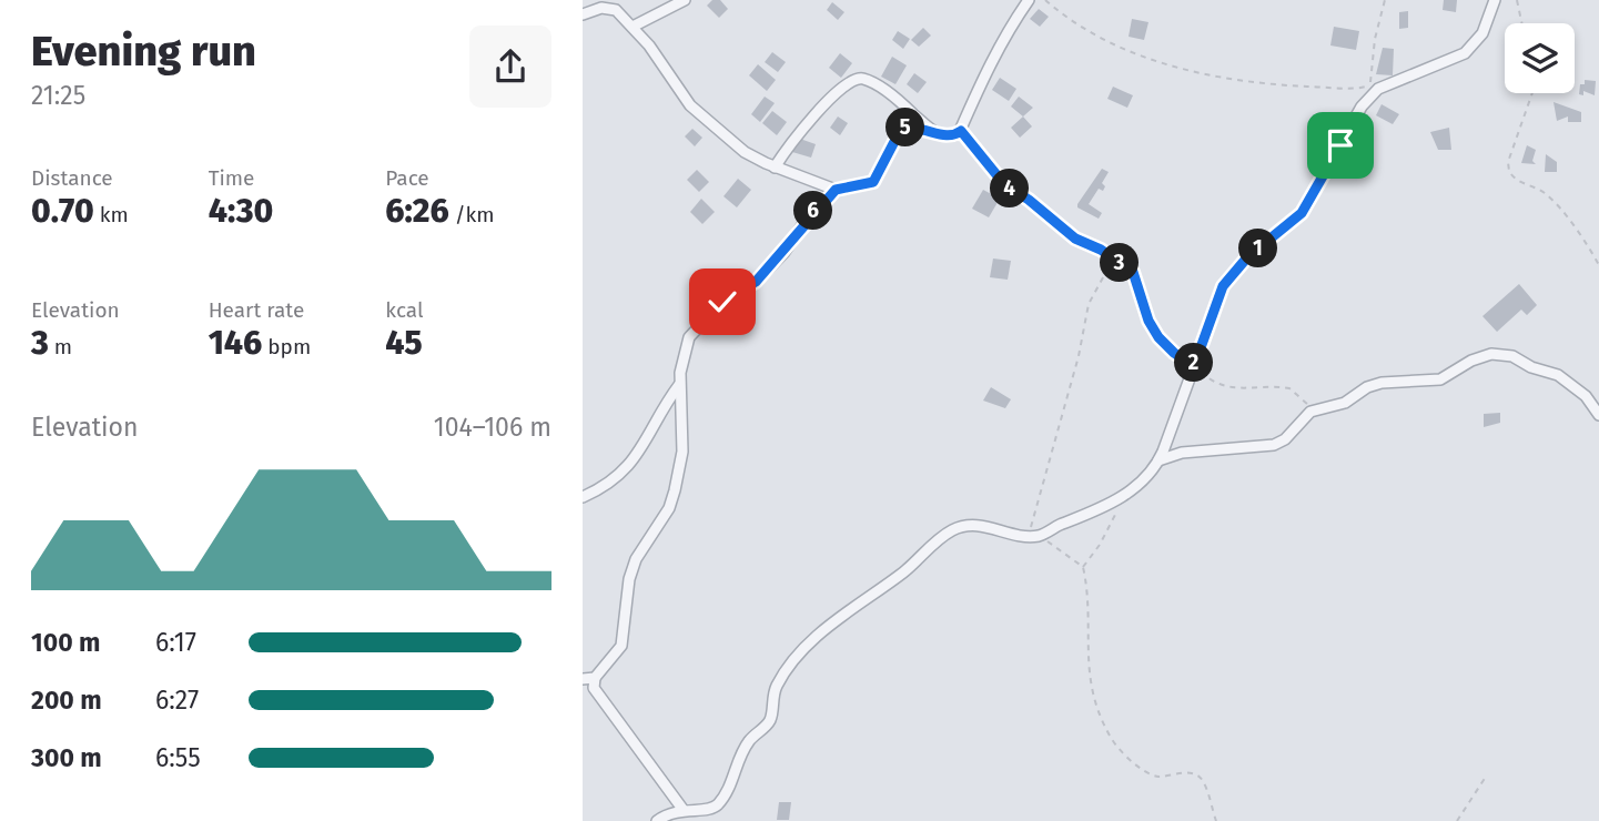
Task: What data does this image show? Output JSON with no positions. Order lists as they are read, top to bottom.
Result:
{
  "page": {
    "heading": ["Evening run", "21:25"],
    "pins": [
      "5",
      "4",
      "6",
      "1",
      "3",
      "2"
    ],
    "stats": [
      ["Distance", "0.70 km"],
      ["Time", "4:30"],
      ["Pace", "6:26 /km"],
      ["Elevation", "3 m"],
      ["Heart rate", "146 bpm"],
      ["kcal", "45"]
    ],
    "chart": ["Elevation", "104–106 m"],
    "list": [
      {
        "name": "100 m",
        "note": "6:17"
      },
      {
        "name": "200 m",
        "note": "6:27"
      },
      {
        "name": "300 m",
        "note": "6:55"
      }
    ]
  }
}
